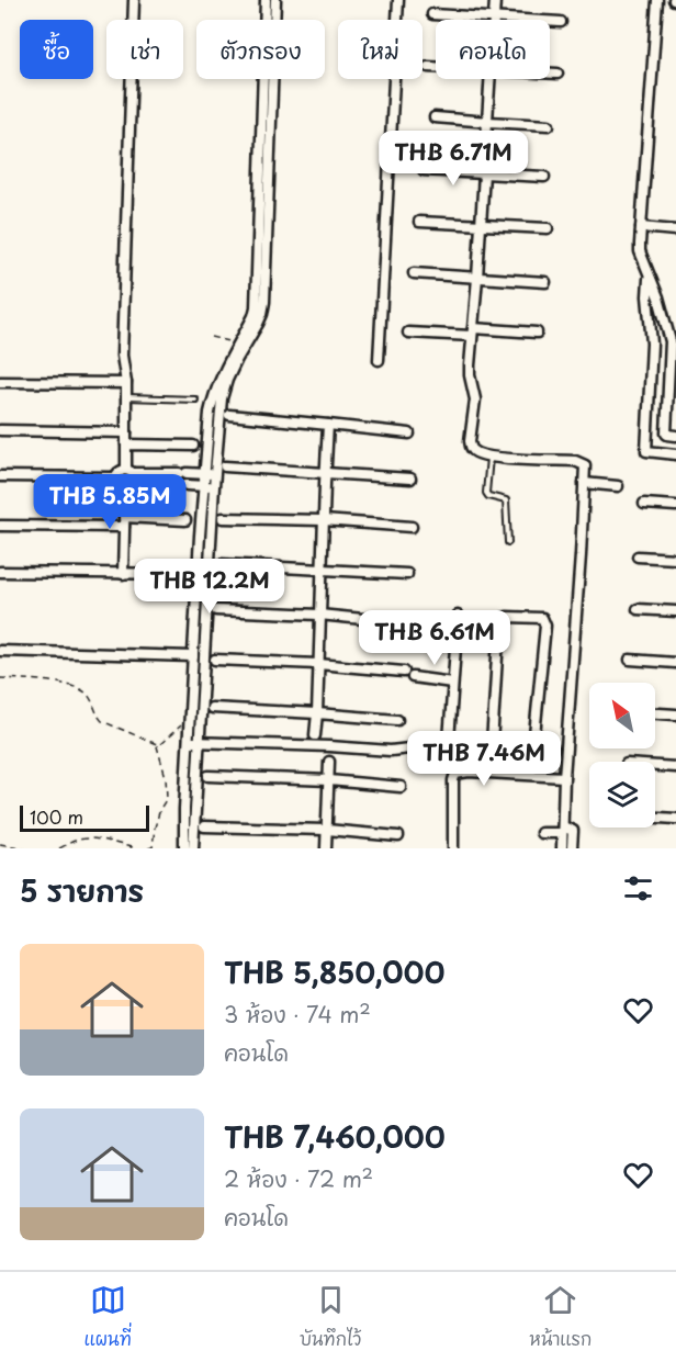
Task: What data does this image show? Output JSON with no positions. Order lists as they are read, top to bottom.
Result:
{
  "scale_bar": "100 m",
  "north": "top left",
  "page": {
    "chip": [
      "ซื้อ",
      "เช่า",
      "ตัวกรอง",
      "ใหม่",
      "คอนโด"
    ],
    "price": [
      "THB 6.71M",
      "THB 5.85M",
      "THB 12.2M",
      "THB 6.61M",
      "THB 7.46M"
    ],
    "scale": "100 m",
    "heading": "5 รายการ",
    "list": [
      {
        "name": "THB 5,850,000",
        "note": "3 ห้อง · 74 m² · คอนโด"
      },
      {
        "name": "THB 7,460,000",
        "note": "2 ห้อง · 72 m² · คอนโด"
      }
    ],
    "tabs": ["แผนที่", "บันทึกไว้", "หน้าแรก"]
  }
}
